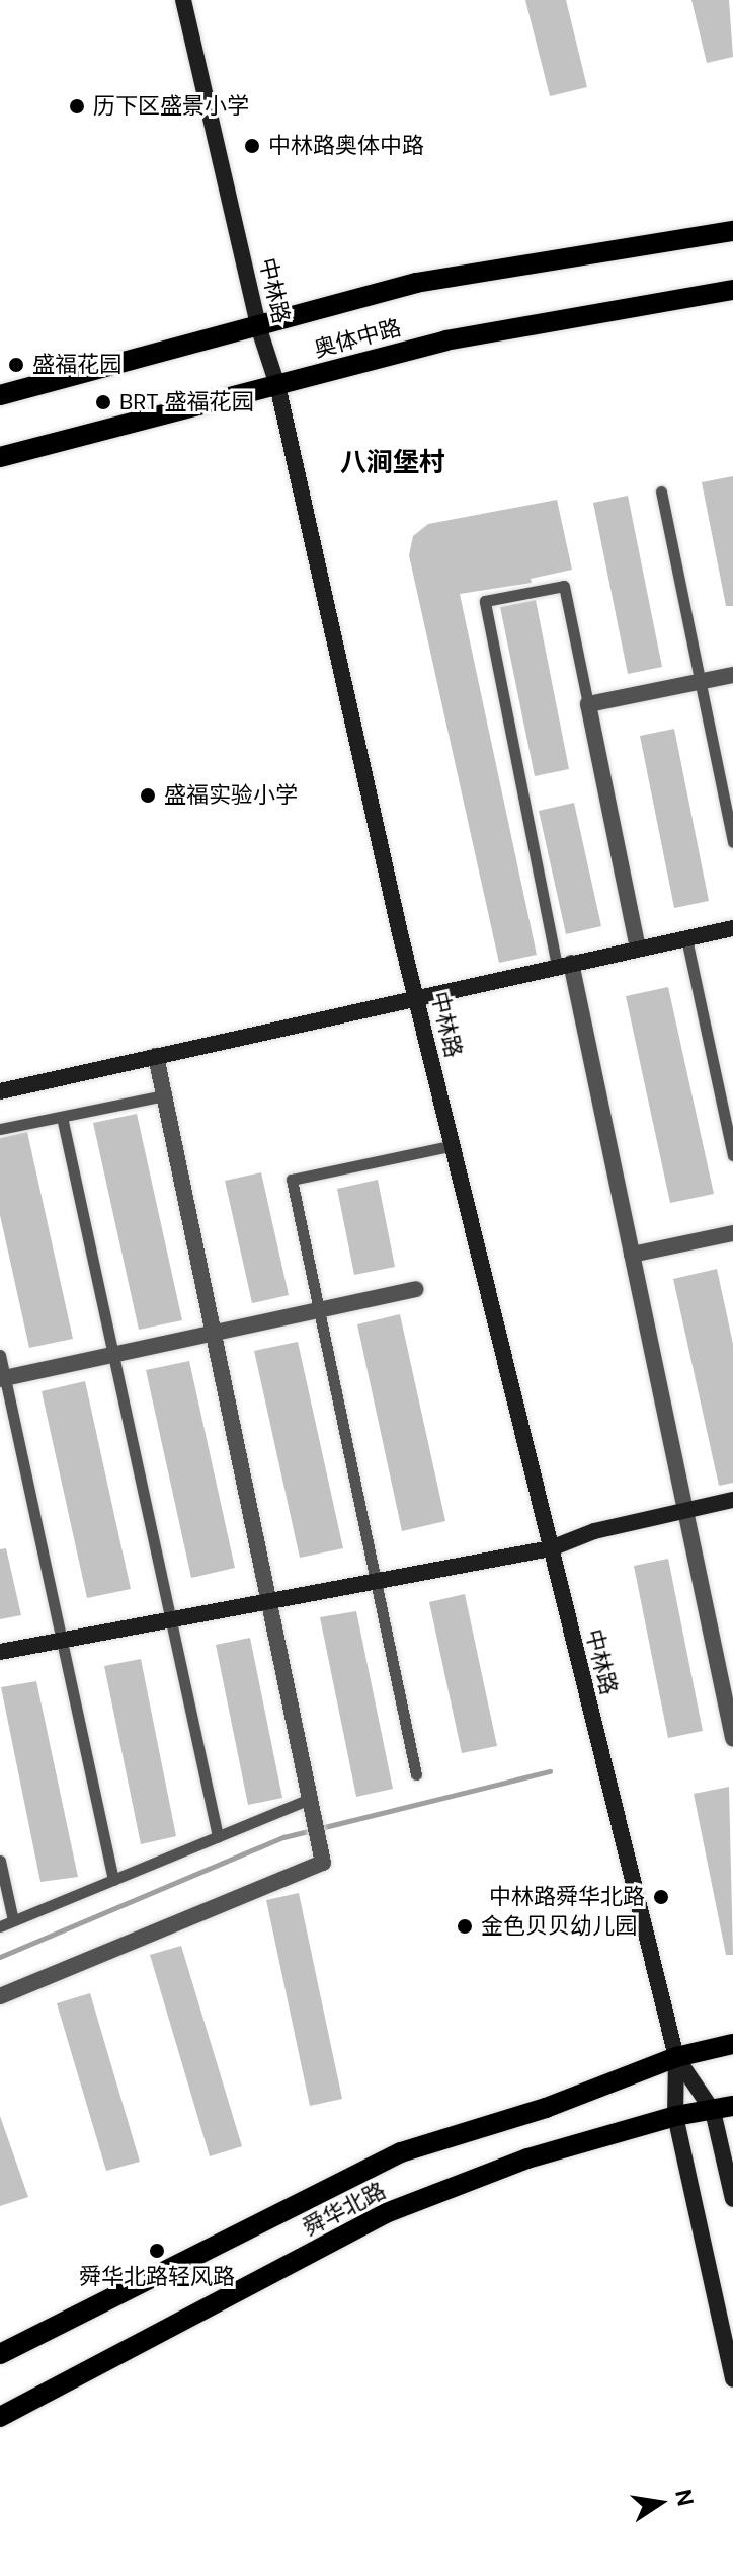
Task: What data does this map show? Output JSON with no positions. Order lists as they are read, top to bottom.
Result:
{
  "streets": {
    "main road": ["中林路", "奥体中路", "舜华北路"]
  },
  "crossings": [
    ["中林路", "奥体中路"],
    ["中林路", "舜华北路"]
  ],
  "districts": ["八涧堡村"],
  "places": [
    "历下区盛景小学",
    "中林路奥体中路",
    "盛福花园",
    "BRT 盛福花园",
    "盛福实验小学",
    "中林路舜华北路",
    "金色贝贝幼儿园",
    "舜华北路轻风路"
  ],
  "north": "right"
}
